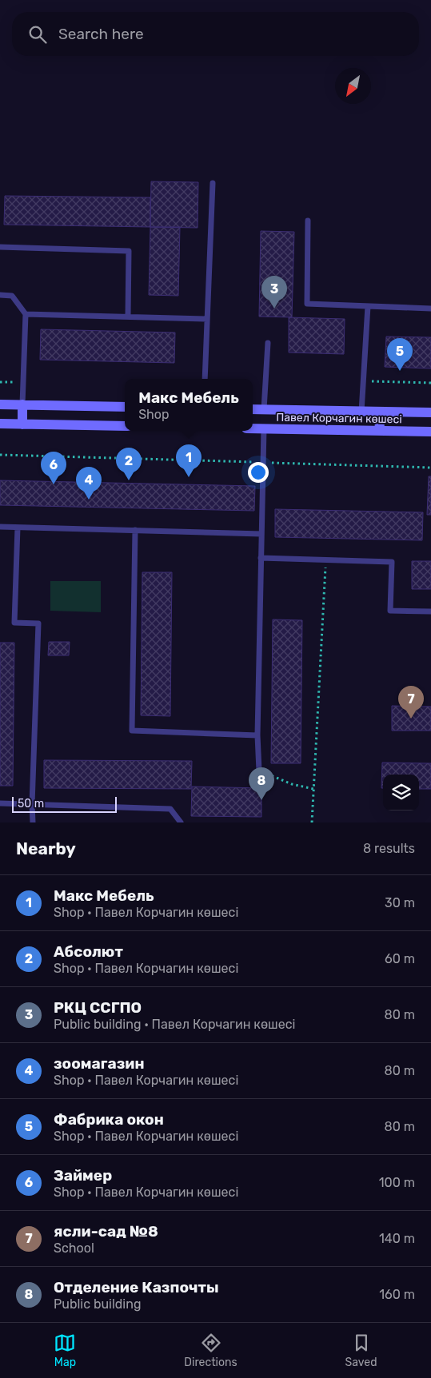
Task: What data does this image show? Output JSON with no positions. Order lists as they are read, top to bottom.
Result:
{
  "streets": {
    "street": ["Павел Корчагин көшесі"]
  },
  "scale_bar": "50 m",
  "north": "bottom left",
  "page": {
    "search": "Search here",
    "pins": [
      "3",
      "5",
      "1",
      "2",
      "6",
      "4",
      "7",
      "8"
    ],
    "popup": ["Макс Мебель", "Shop"],
    "scale": "50 m",
    "heading": ["Nearby", "8 results"],
    "list": [
      {
        "mark": "1",
        "name": "Макс Мебель",
        "note": "Shop · Павел Корчагин көшесі",
        "value": "30 m"
      },
      {
        "mark": "2",
        "name": "Абсолют",
        "note": "Shop · Павел Корчагин көшесі",
        "value": "60 m"
      },
      {
        "mark": "3",
        "name": "РКЦ ССГПО",
        "note": "Public building · Павел Корчагин көшесі",
        "value": "80 m"
      },
      {
        "mark": "4",
        "name": "зоомагазин",
        "note": "Shop · Павел Корчагин көшесі",
        "value": "80 m"
      },
      {
        "mark": "5",
        "name": "Фабрика окон",
        "note": "Shop · Павел Корчагин көшесі",
        "value": "80 m"
      },
      {
        "mark": "6",
        "name": "Займер",
        "note": "Shop · Павел Корчагин көшесі",
        "value": "100 m"
      },
      {
        "mark": "7",
        "name": "ясли-сад №8",
        "note": "School",
        "value": "140 m"
      },
      {
        "mark": "8",
        "name": "Отделение Казпочты",
        "note": "Public building",
        "value": "160 m"
      }
    ],
    "nav": ["Map", "Directions", "Saved"]
  }
}
